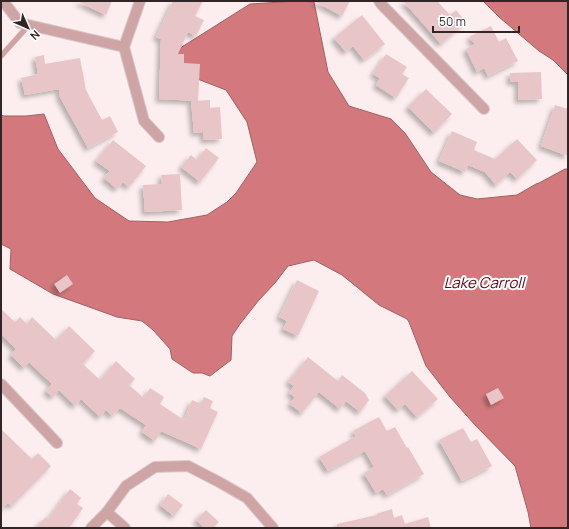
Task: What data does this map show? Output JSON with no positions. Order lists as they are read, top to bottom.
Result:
{
  "water": ["Lake Carroll"],
  "scale_bar": "50 m",
  "north": "bottom right"
}
